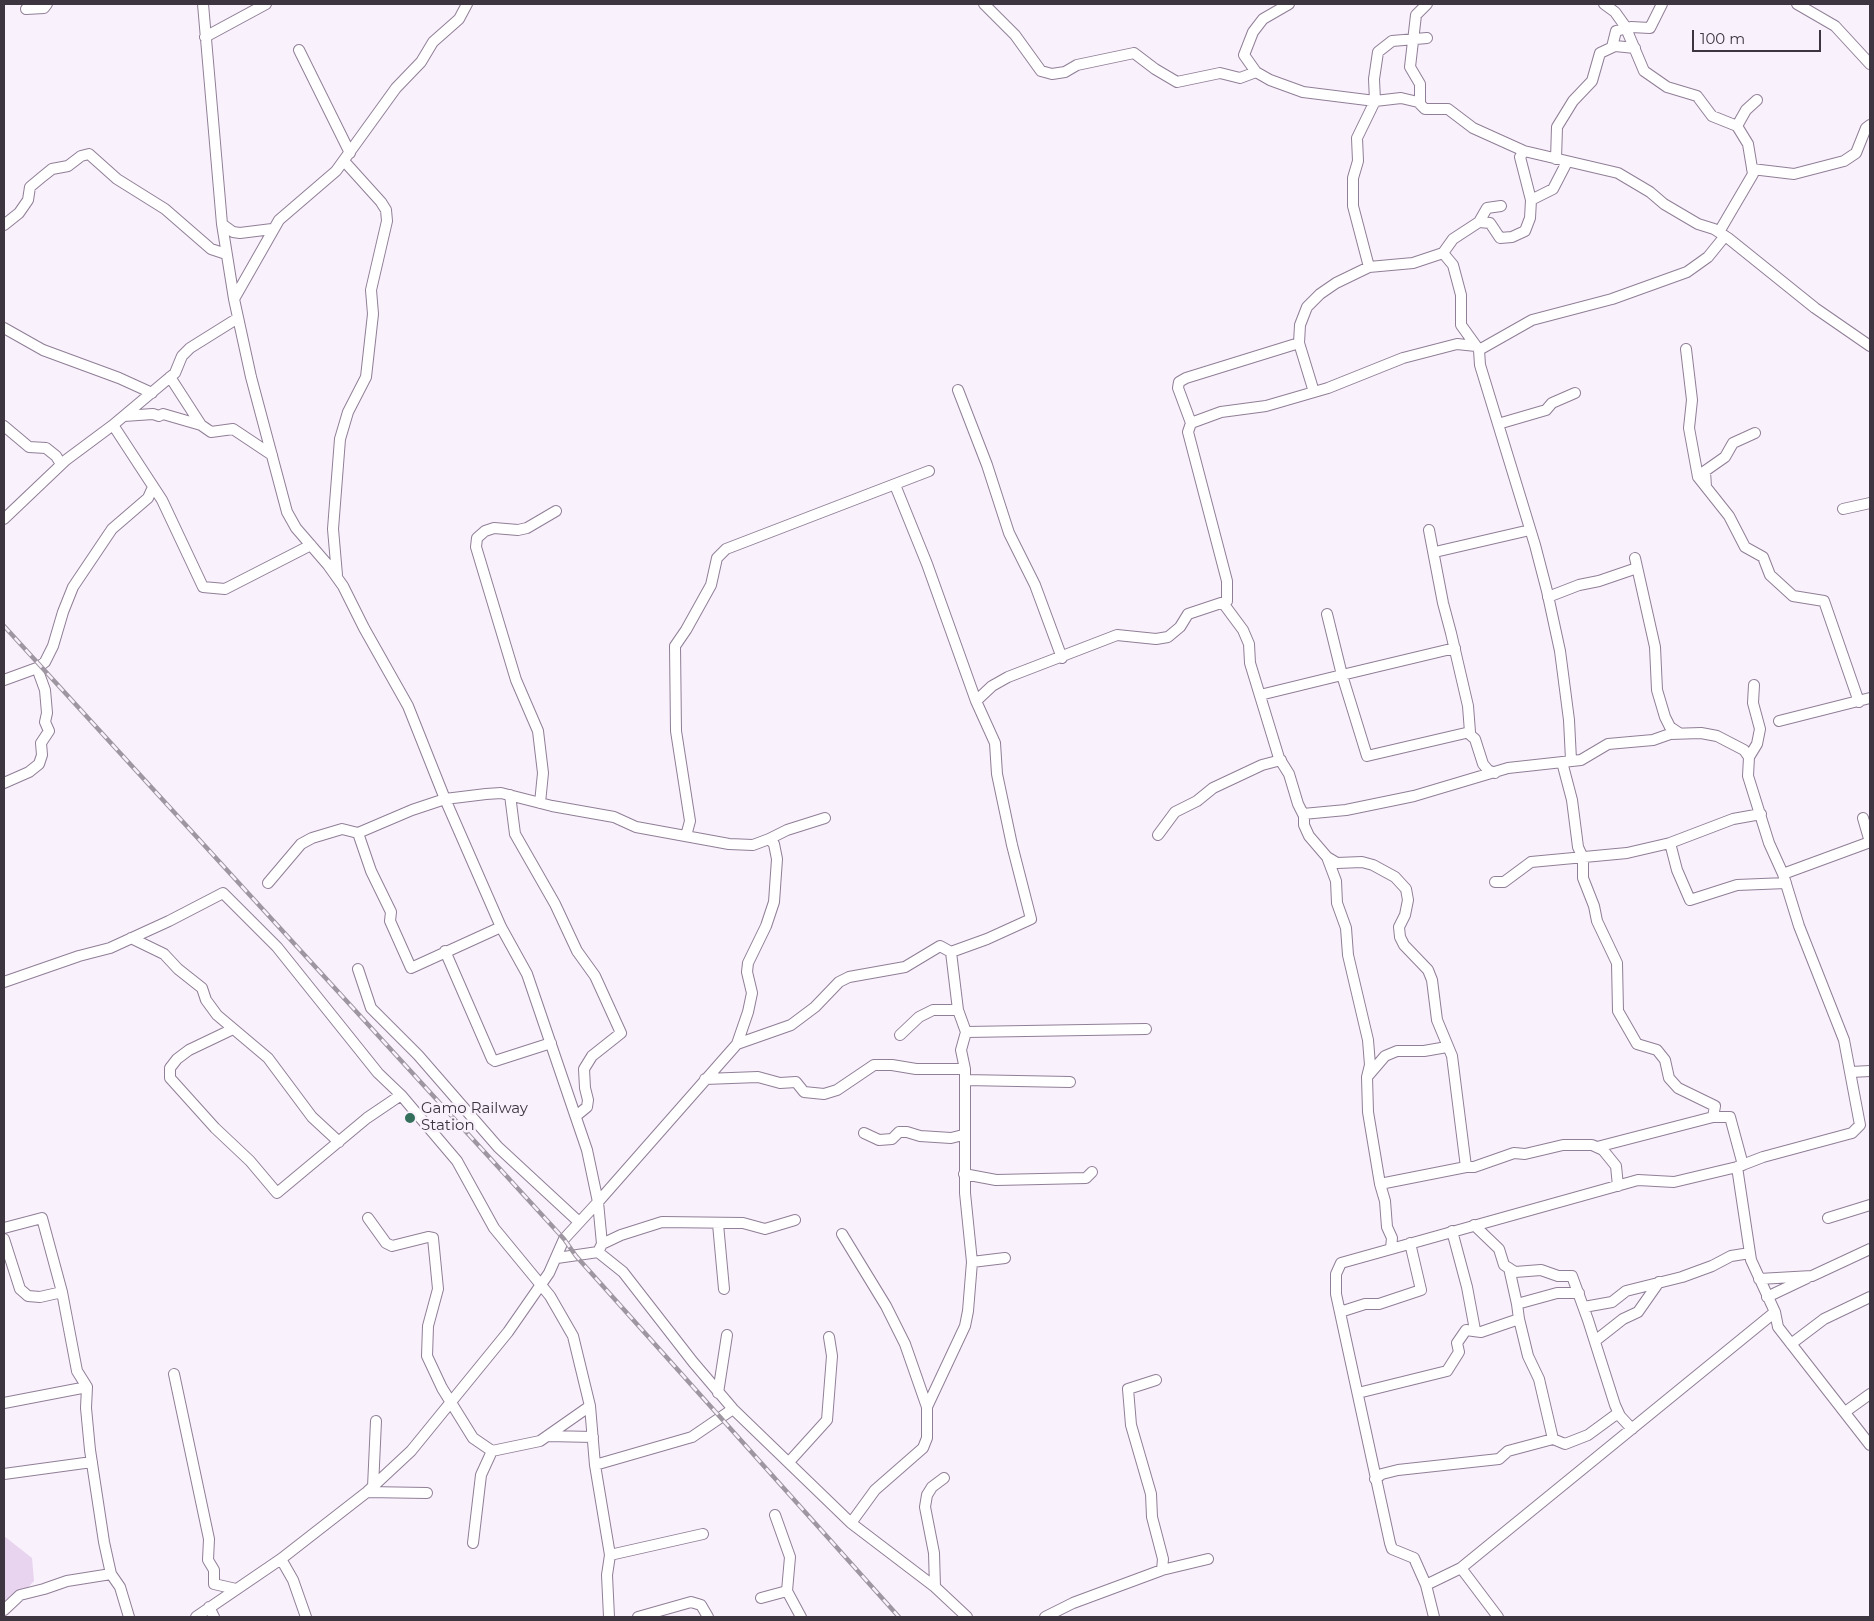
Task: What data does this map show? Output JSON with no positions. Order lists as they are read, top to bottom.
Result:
{
  "places": ["Gamo Railway Station"],
  "scale_bar": "100 m"
}
